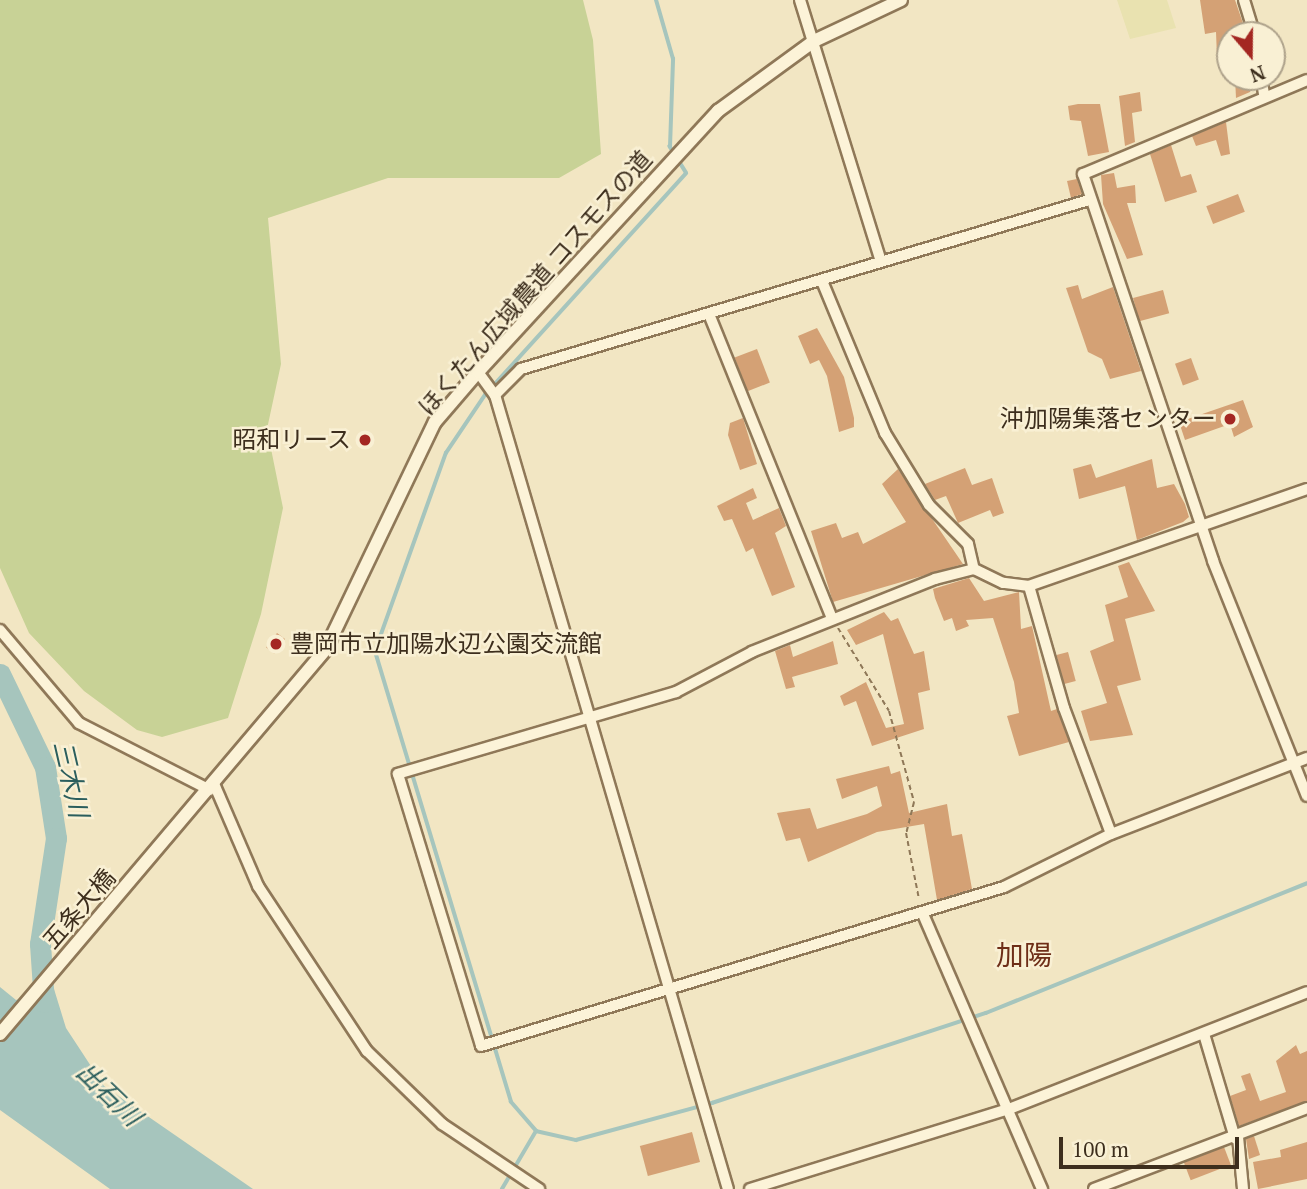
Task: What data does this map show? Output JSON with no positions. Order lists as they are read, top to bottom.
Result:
{
  "streets": {
    "street": ["ほくたん広域農道 コスモスの道", "五条大橋"]
  },
  "crossings": [
    ["ほくたん広域農道 コスモスの道", "五条大橋"]
  ],
  "districts": ["加陽"],
  "water": ["三木川", "出石川"],
  "places": ["沖加陽集落センター", "昭和リース", "豊岡市立加陽水辺公園交流館"],
  "scale_bar": "100 m",
  "north": "bottom"
}
